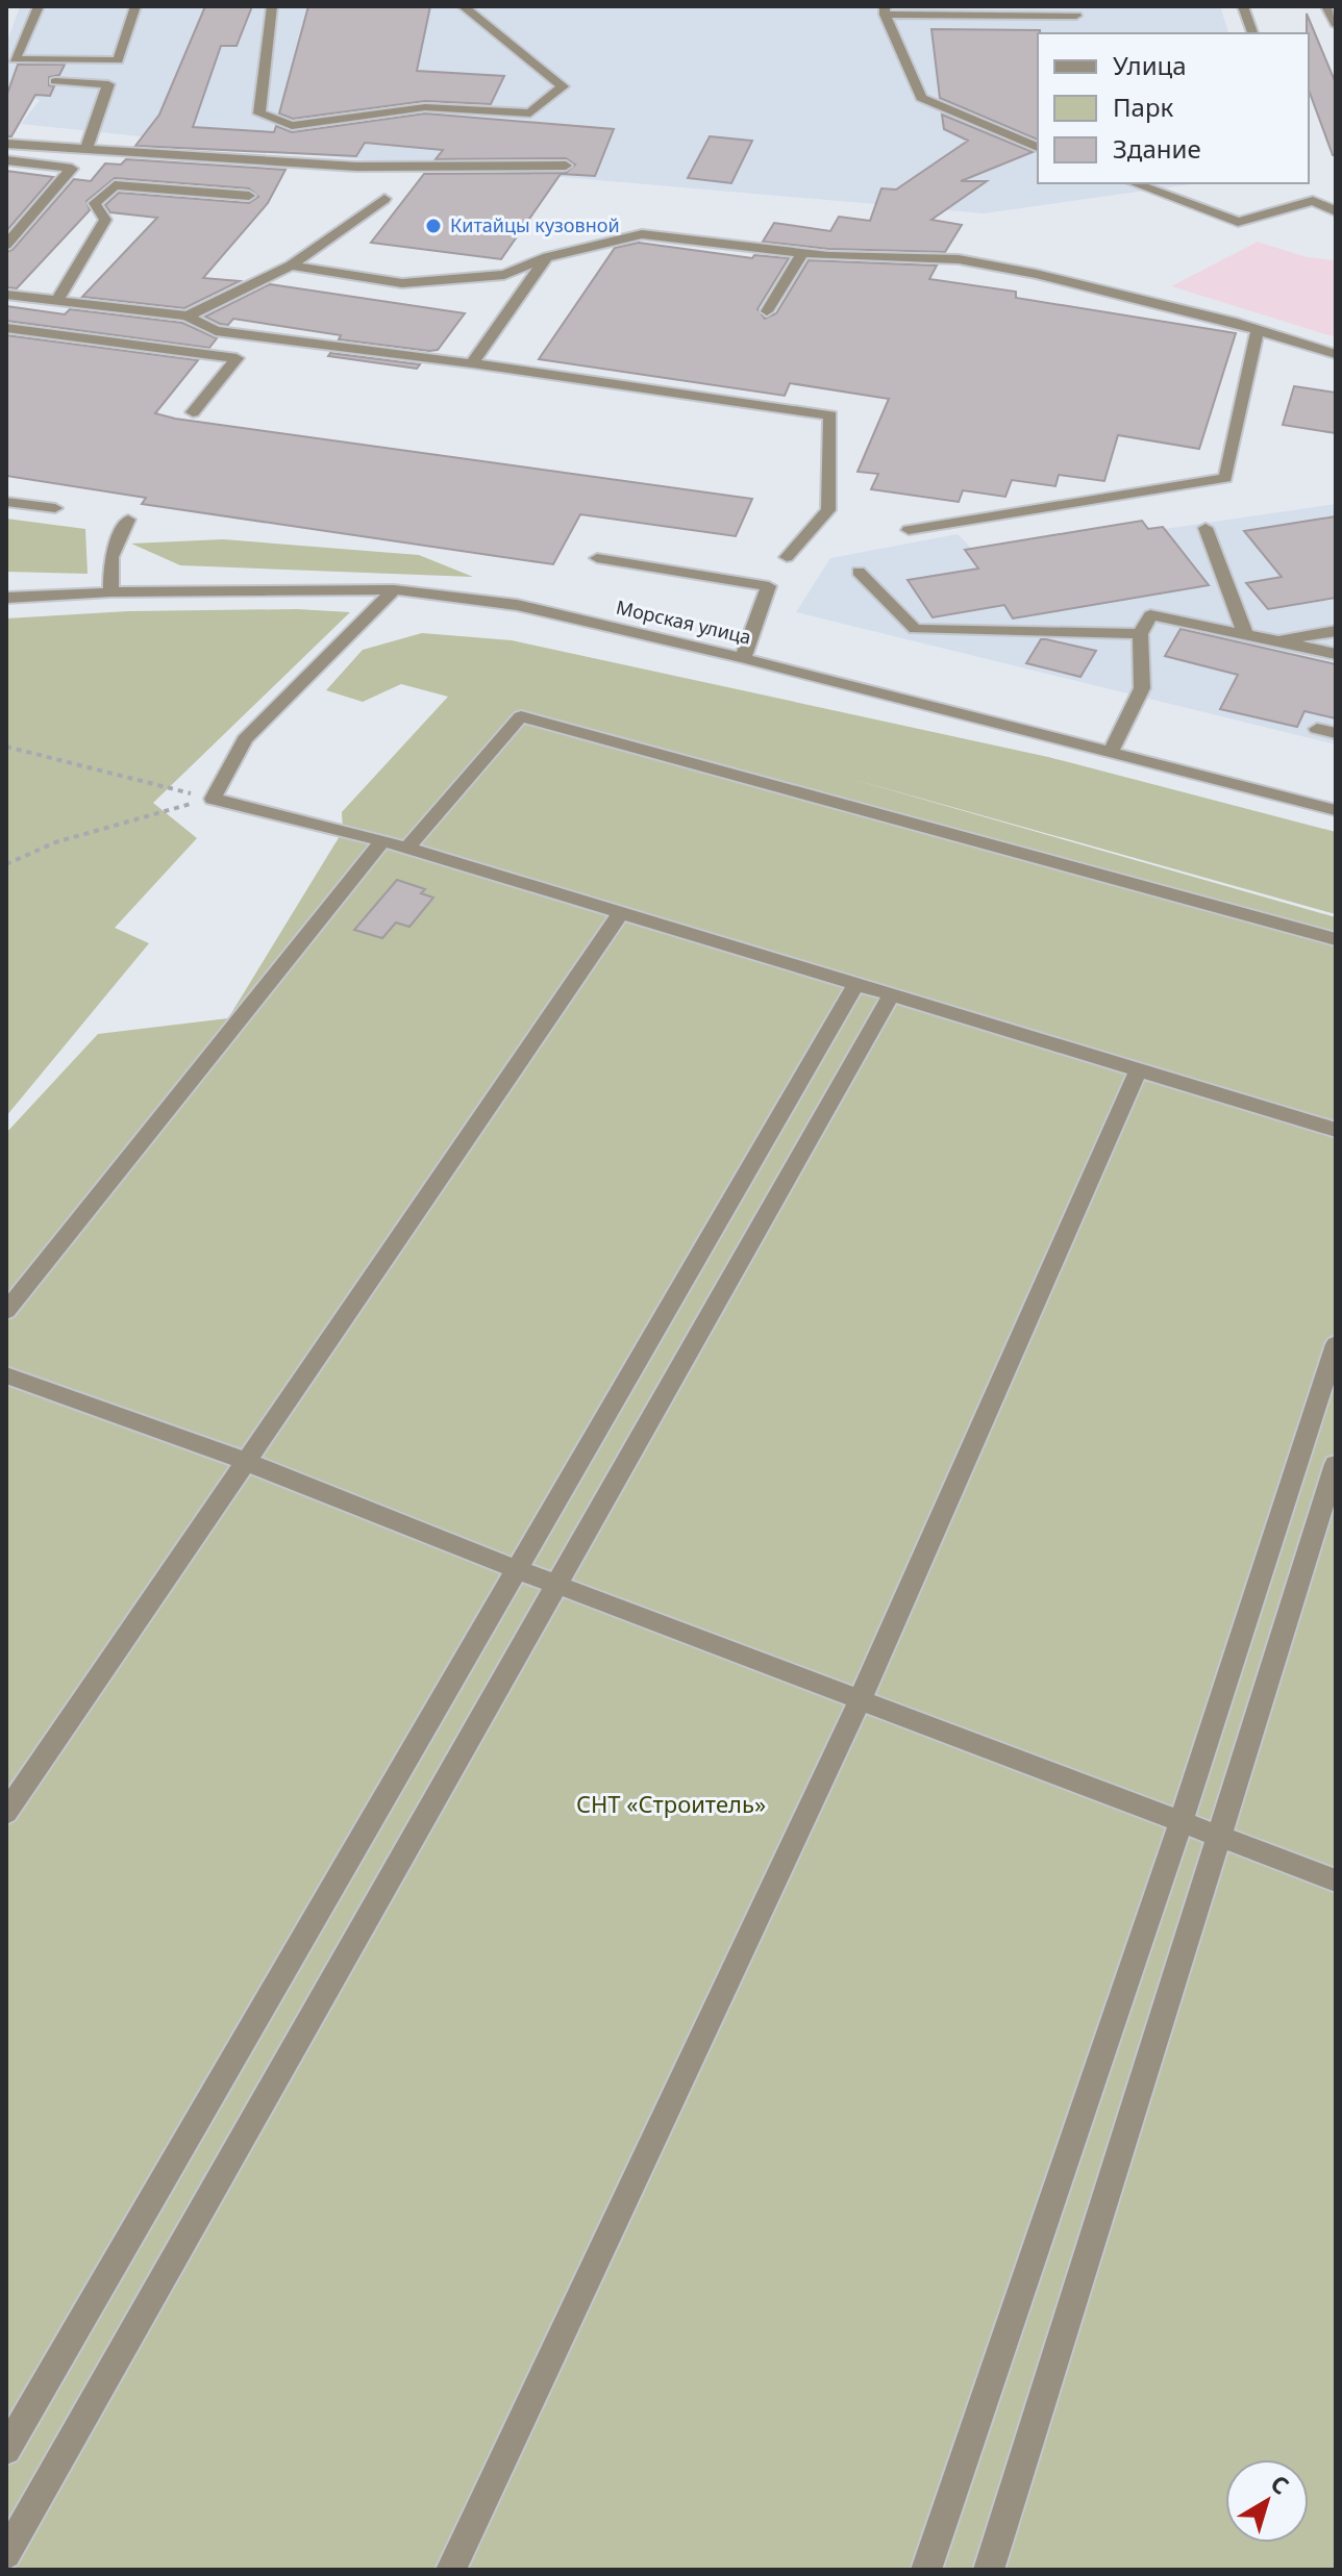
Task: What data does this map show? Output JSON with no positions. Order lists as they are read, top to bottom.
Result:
{
  "streets": {
    "street": ["Морская улица"]
  },
  "parks": ["СНТ «Строитель»"],
  "places": ["Китайцы кузовной"],
  "legend": ["Улица", "Парк", "Здание"],
  "north": "top right"
}
